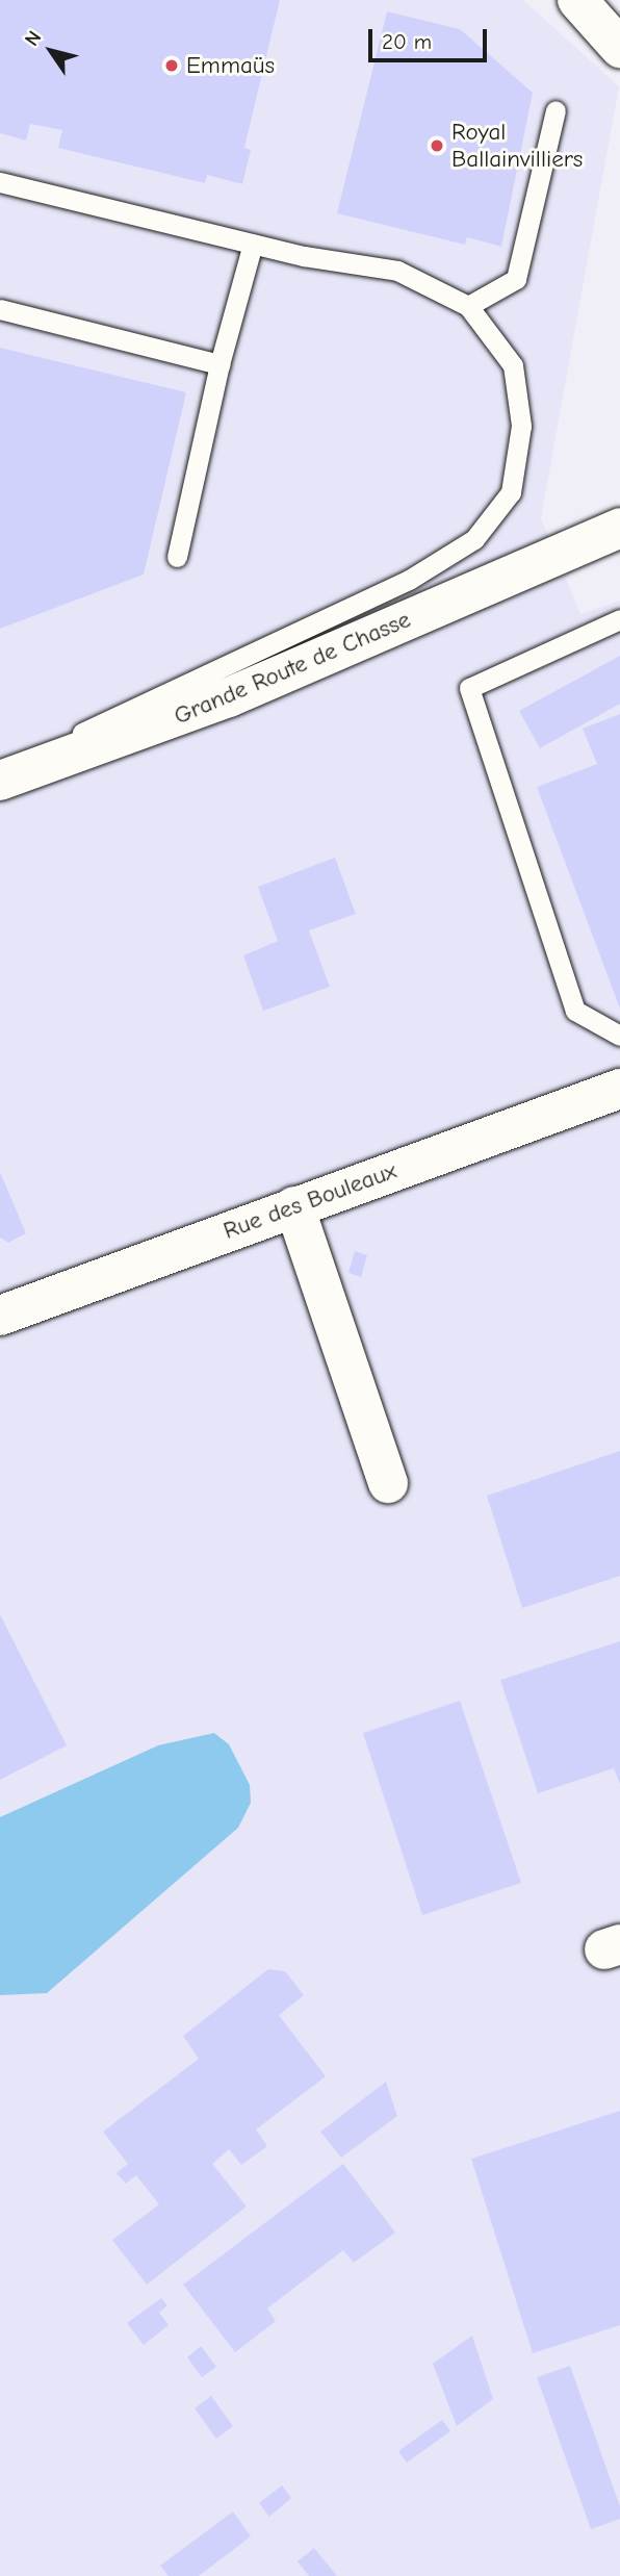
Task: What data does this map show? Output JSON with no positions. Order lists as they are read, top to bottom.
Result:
{
  "streets": {
    "street": ["Grande Route de Chasse", "Rue des Bouleaux"]
  },
  "places": ["Emmaüs", "Royal Ballainvilliers"],
  "scale_bar": "20 m",
  "north": "top left"
}
